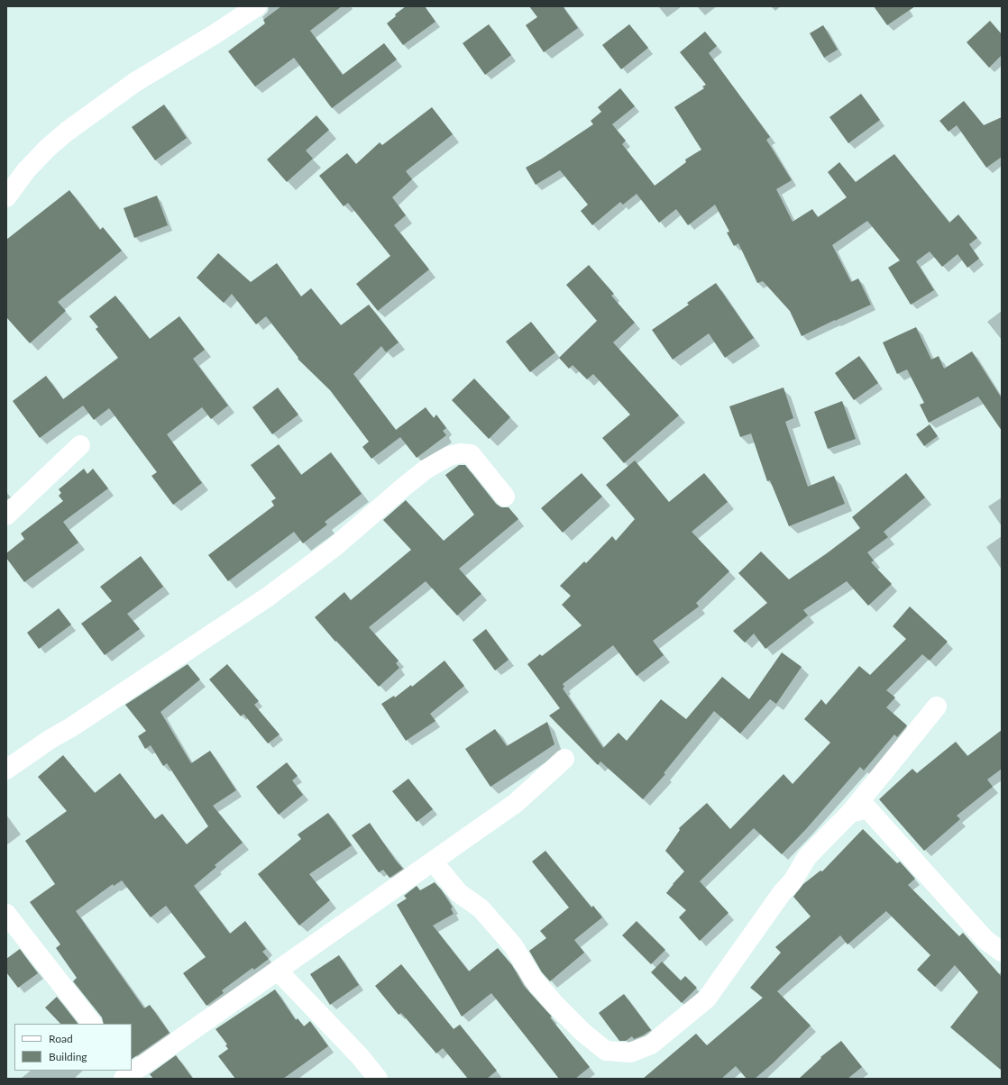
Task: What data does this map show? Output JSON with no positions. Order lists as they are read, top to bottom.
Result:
{
  "legend": ["Road", "Building"]
}
